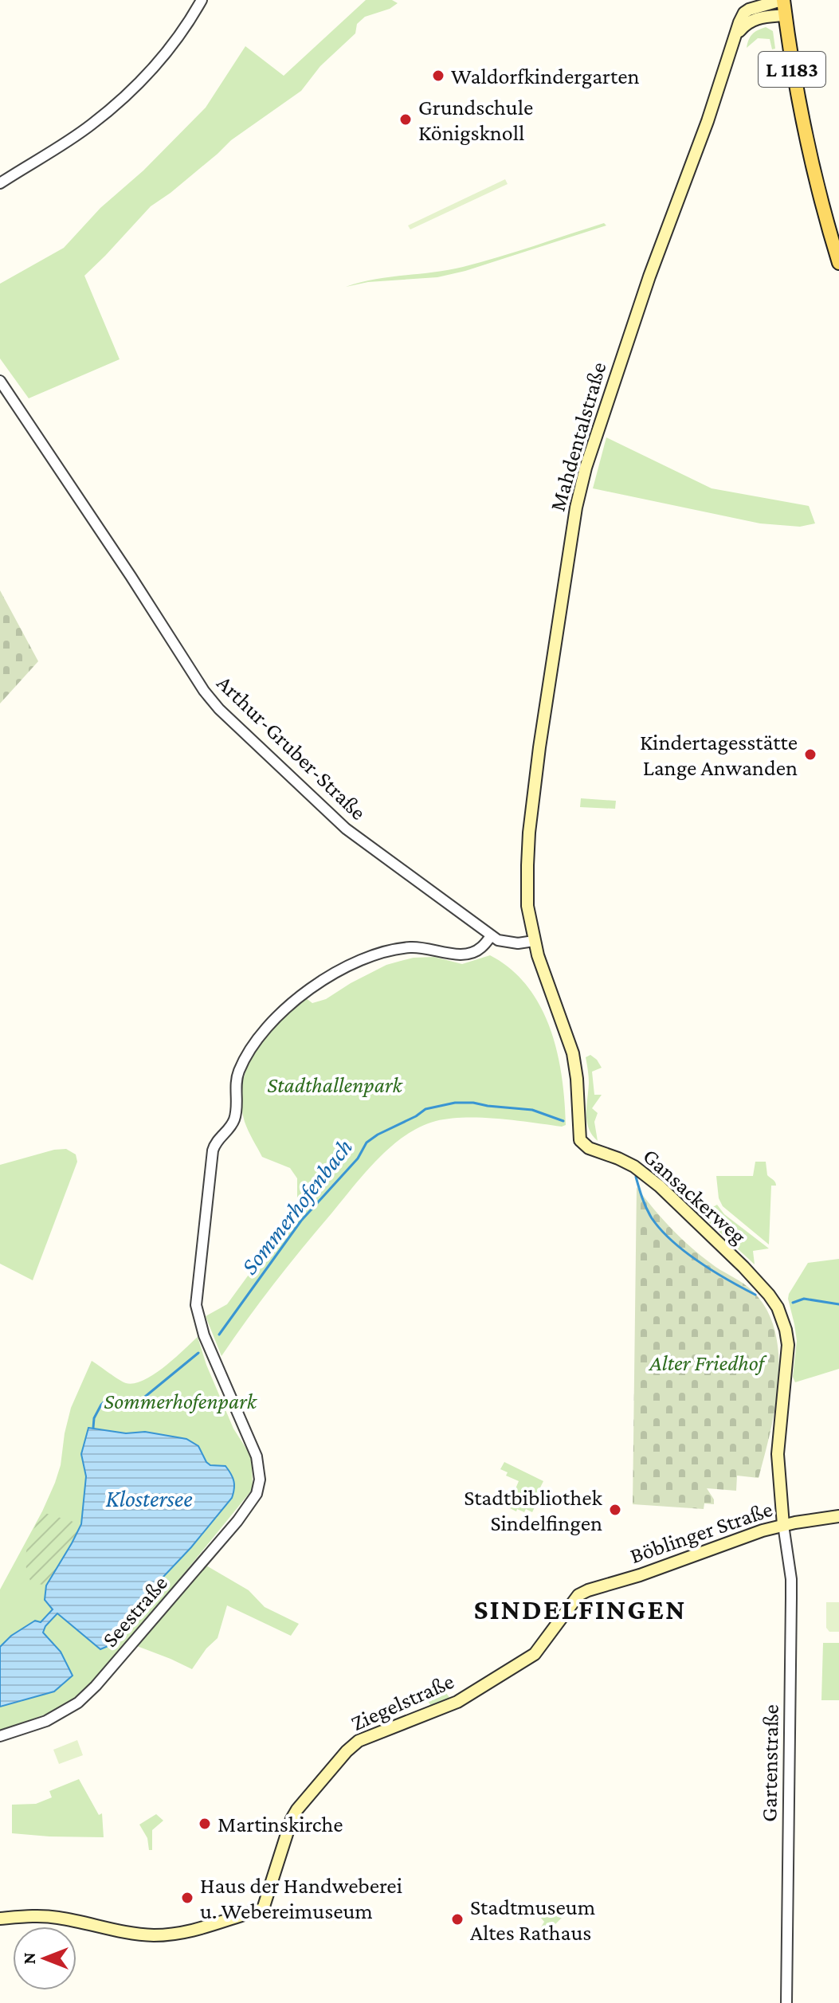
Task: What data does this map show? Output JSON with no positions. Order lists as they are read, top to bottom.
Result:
{
  "streets": {
    "main road": [
      "L 1183",
      "Mahdentalstraße",
      "Gansackerweg",
      "Böblinger Straße",
      "Ziegelstraße"
    ],
    "street": ["Arthur-Gruber-Straße", "Seestraße", "Gartenstraße"]
  },
  "crossings": [
    ["L 1183", "Mahdentalstraße"],
    ["Mahdentalstraße", "Arthur-Gruber-Straße"],
    ["Mahdentalstraße", "Gansackerweg"],
    ["Arthur-Gruber-Straße", "Seestraße"],
    ["Gansackerweg", "Böblinger Straße"],
    ["Gansackerweg", "Gartenstraße"],
    ["Böblinger Straße", "Ziegelstraße"],
    ["Böblinger Straße", "Gartenstraße"]
  ],
  "districts": ["SINDELFINGEN"],
  "water": ["Sommerhofenbach", "Klostersee"],
  "parks": ["Stadthallenpark", "Alter Friedhof", "Sommerhofenpark"],
  "places": [
    "Waldorfkindergarten",
    "Grundschule Königsknoll",
    "Kindertagesstätte Lange Anwanden",
    "Stadtbibliothek Sindelfingen",
    "Martinskirche",
    "Haus der Handweberei u. Webereimuseum",
    "Stadtmuseum Altes Rathaus"
  ],
  "north": "left"
}
